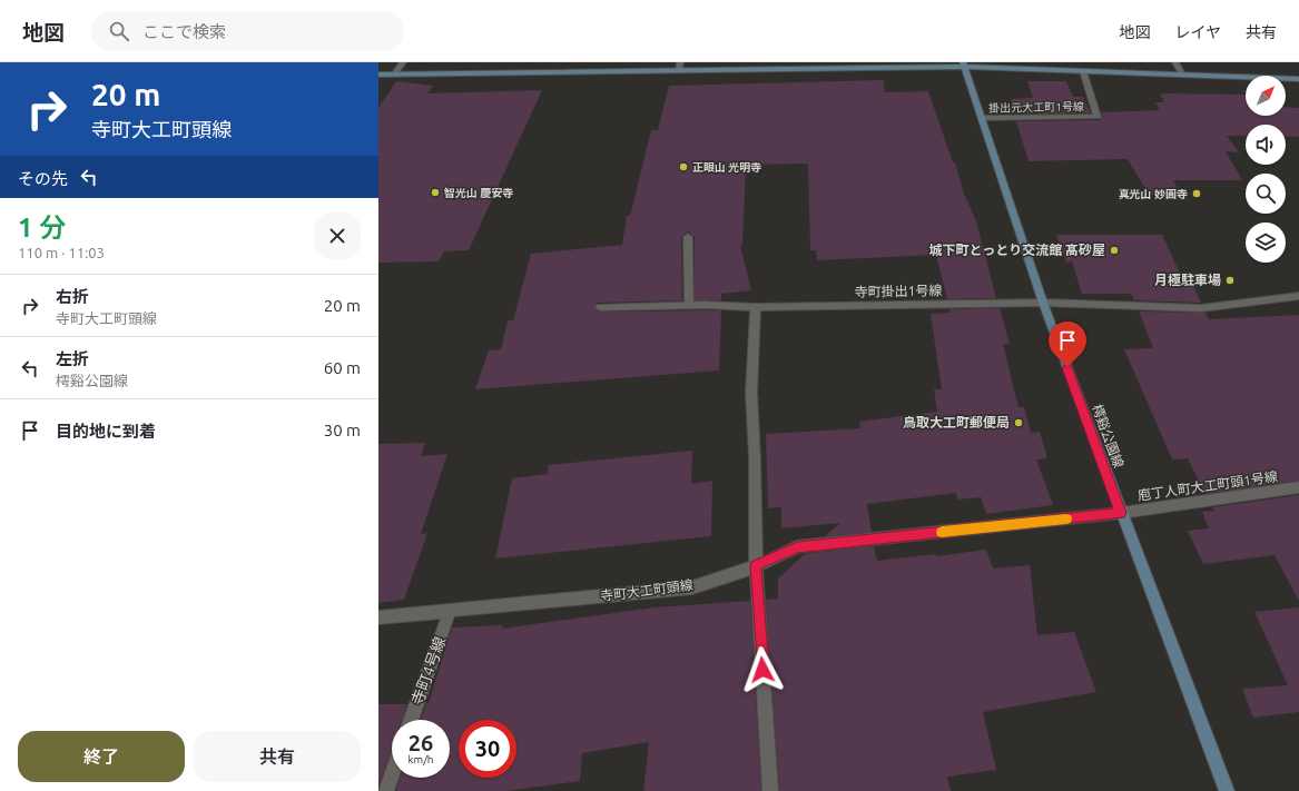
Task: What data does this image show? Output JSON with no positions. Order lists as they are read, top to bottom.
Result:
{
  "streets": {
    "street": [
      "掛出元大工町1号線",
      "寺町掛出1号線",
      "樗谿公園線",
      "庖丁人町大工町頭1号線",
      "寺町大工町頭線",
      "寺町4号線"
    ]
  },
  "crossings": [
    ["掛出元大工町1号線", "樗谿公園線"],
    ["寺町掛出1号線", "樗谿公園線"],
    ["樗谿公園線", "庖丁人町大工町頭1号線"],
    ["樗谿公園線", "寺町大工町頭線"],
    ["庖丁人町大工町頭1号線", "寺町大工町頭線"],
    ["寺町大工町頭線", "寺町4号線"]
  ],
  "places": [
    "正眼山 光明寺",
    "智光山 慶安寺",
    "真光山 妙圓寺",
    "城下町とっとり交流館 髙砂屋",
    "月極駐車場",
    "鳥取大工町郵便局"
  ],
  "north": "top right",
  "page": {
    "header": "地図",
    "search": "ここで検索",
    "nav": ["地図", "レイヤ", "共有"],
    "turn": ["20 m", "寺町大工町頭線"],
    "then": "その先",
    "heading": ["1 分", "110 m · 11:03"],
    "list": [
      {
        "name": "右折",
        "note": "寺町大工町頭線",
        "value": "20 m"
      },
      {
        "name": "左折",
        "note": "樗谿公園線",
        "value": "60 m"
      },
      {
        "name": "目的地に到着",
        "value": "30 m"
      }
    ],
    "speed": "26 km/h",
    "limit": "30",
    "buttons": ["終了", "共有"]
  }
}
